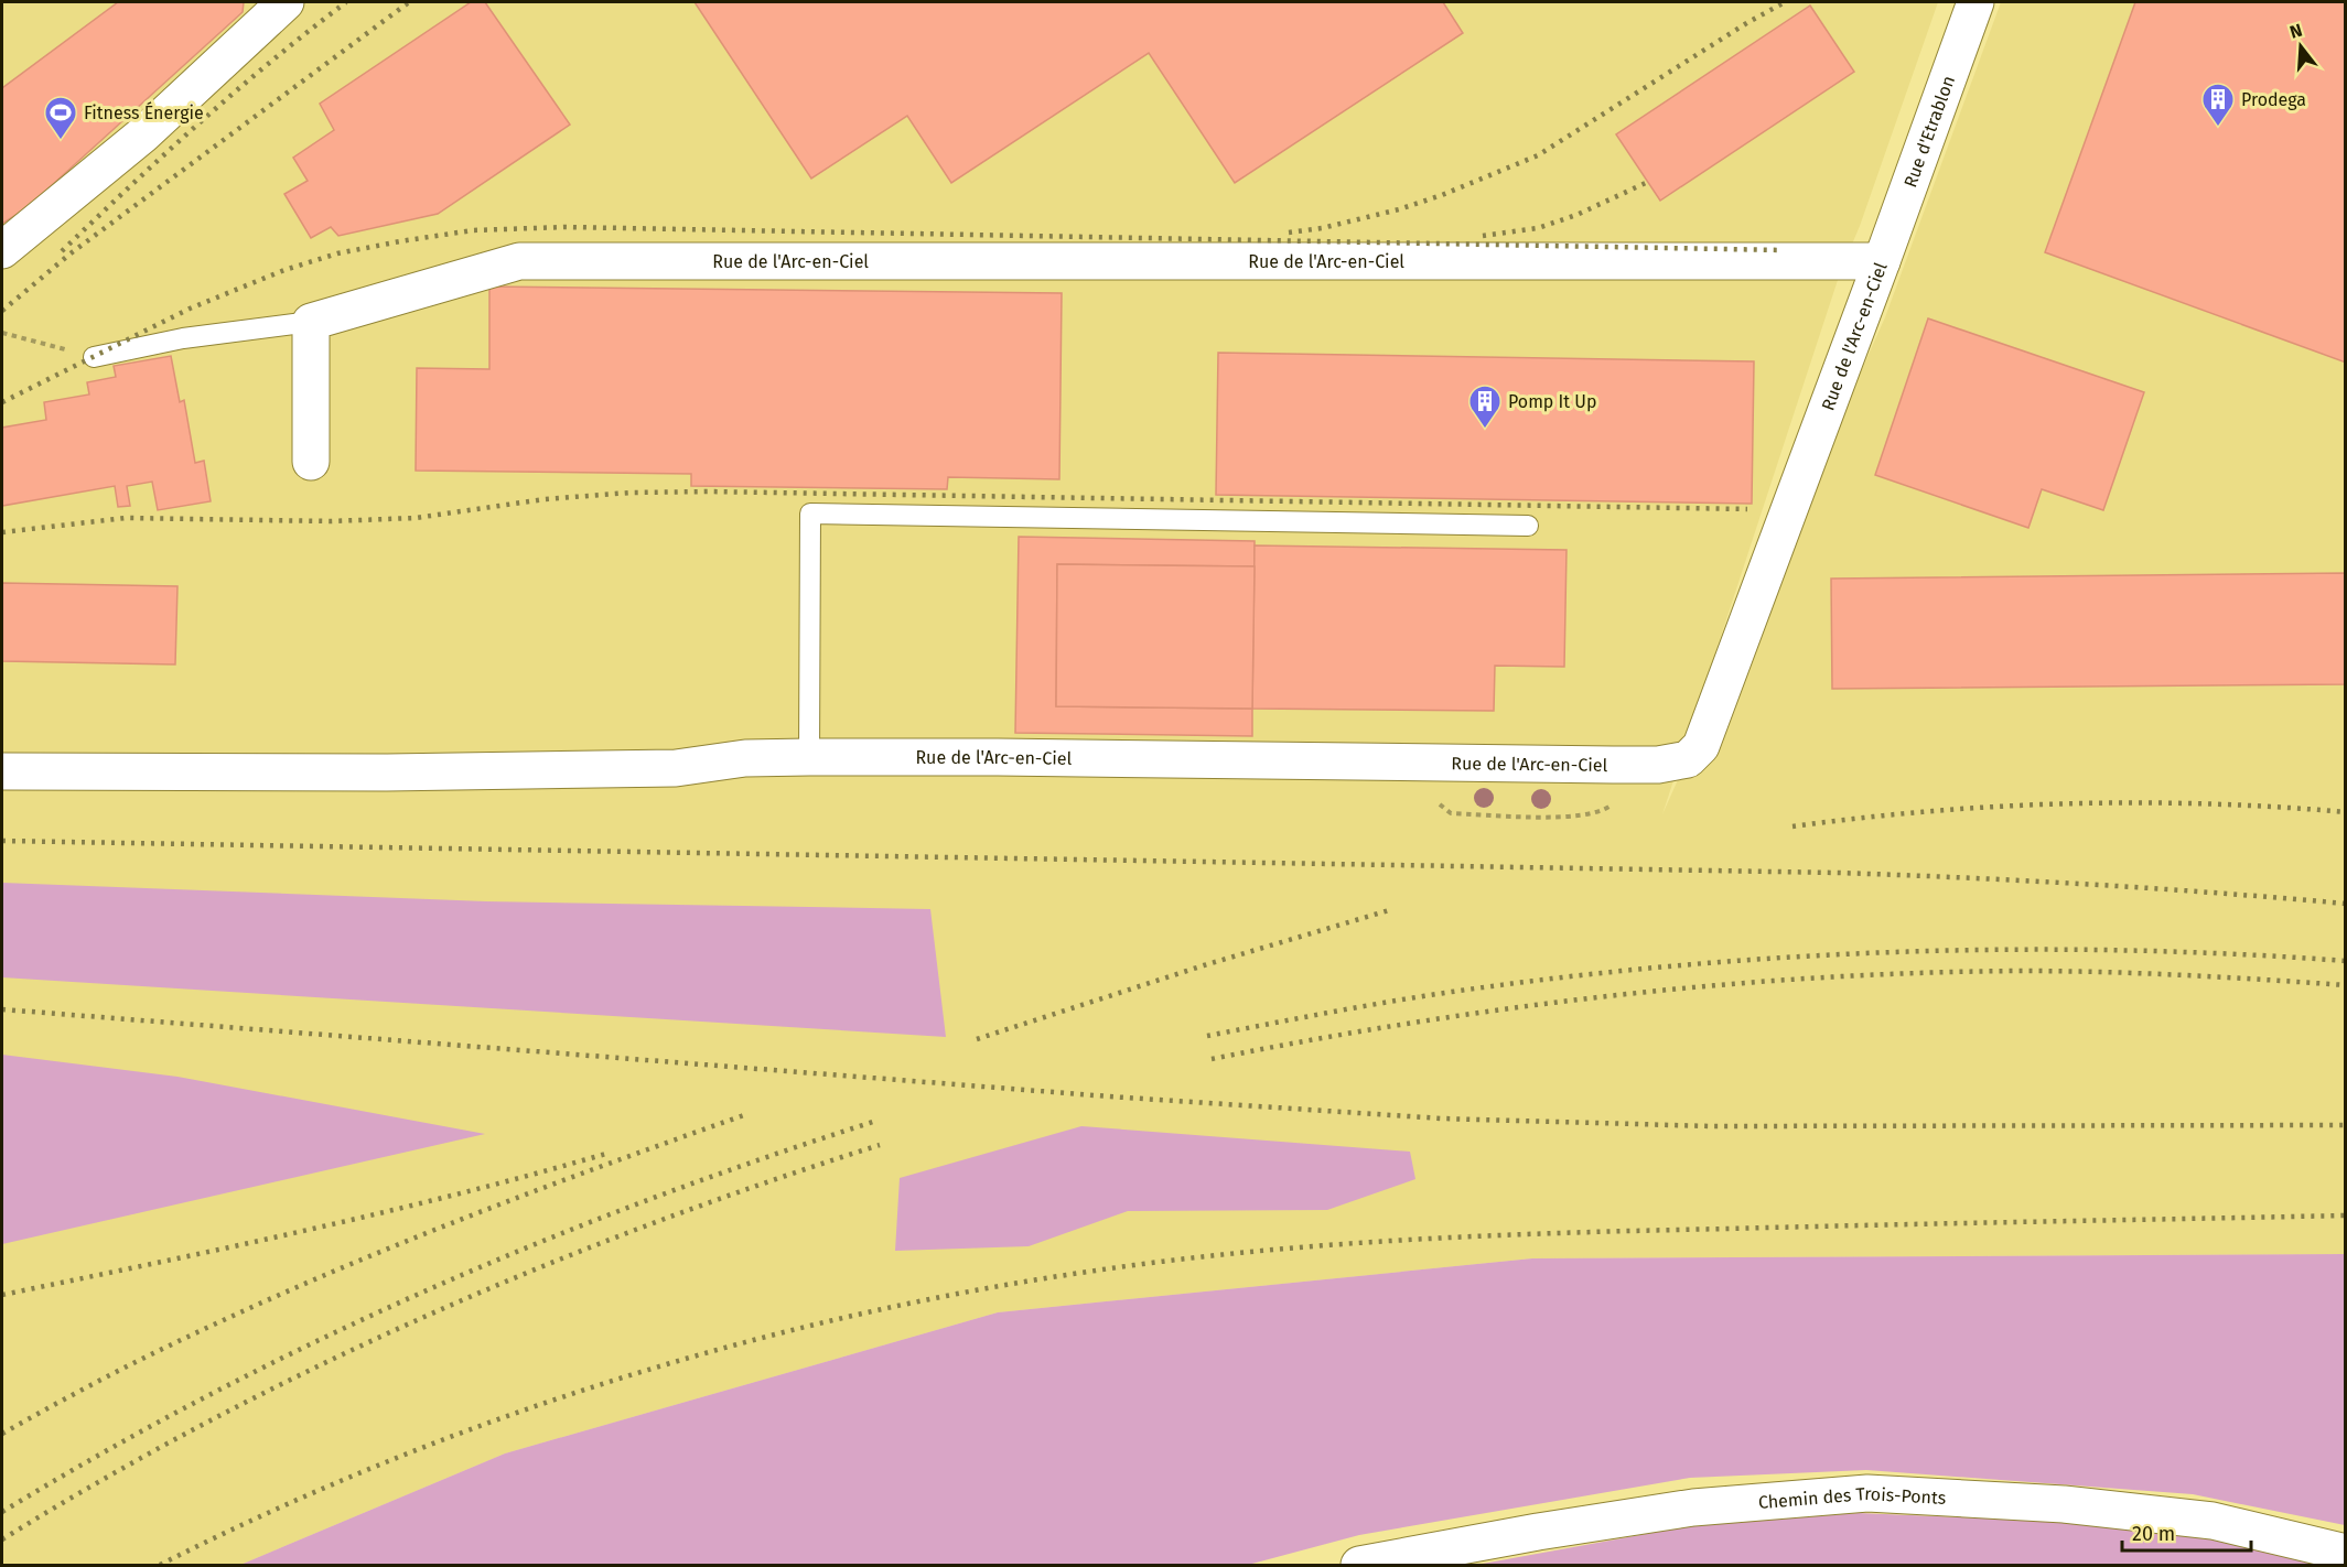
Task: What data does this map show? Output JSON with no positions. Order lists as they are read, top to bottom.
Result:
{
  "streets": {
    "street": ["Rue d'Etrablon", "Rue de l'Arc-en-Ciel", "Chemin des Trois-Ponts"]
  },
  "crossings": [
    ["Rue d'Etrablon", "Rue de l'Arc-en-Ciel"]
  ],
  "places": {
    "building": ["Prodega", "Pomp It Up"],
    "sports": ["Fitness Énergie"]
  },
  "scale_bar": "20 m",
  "north": "top"
}
